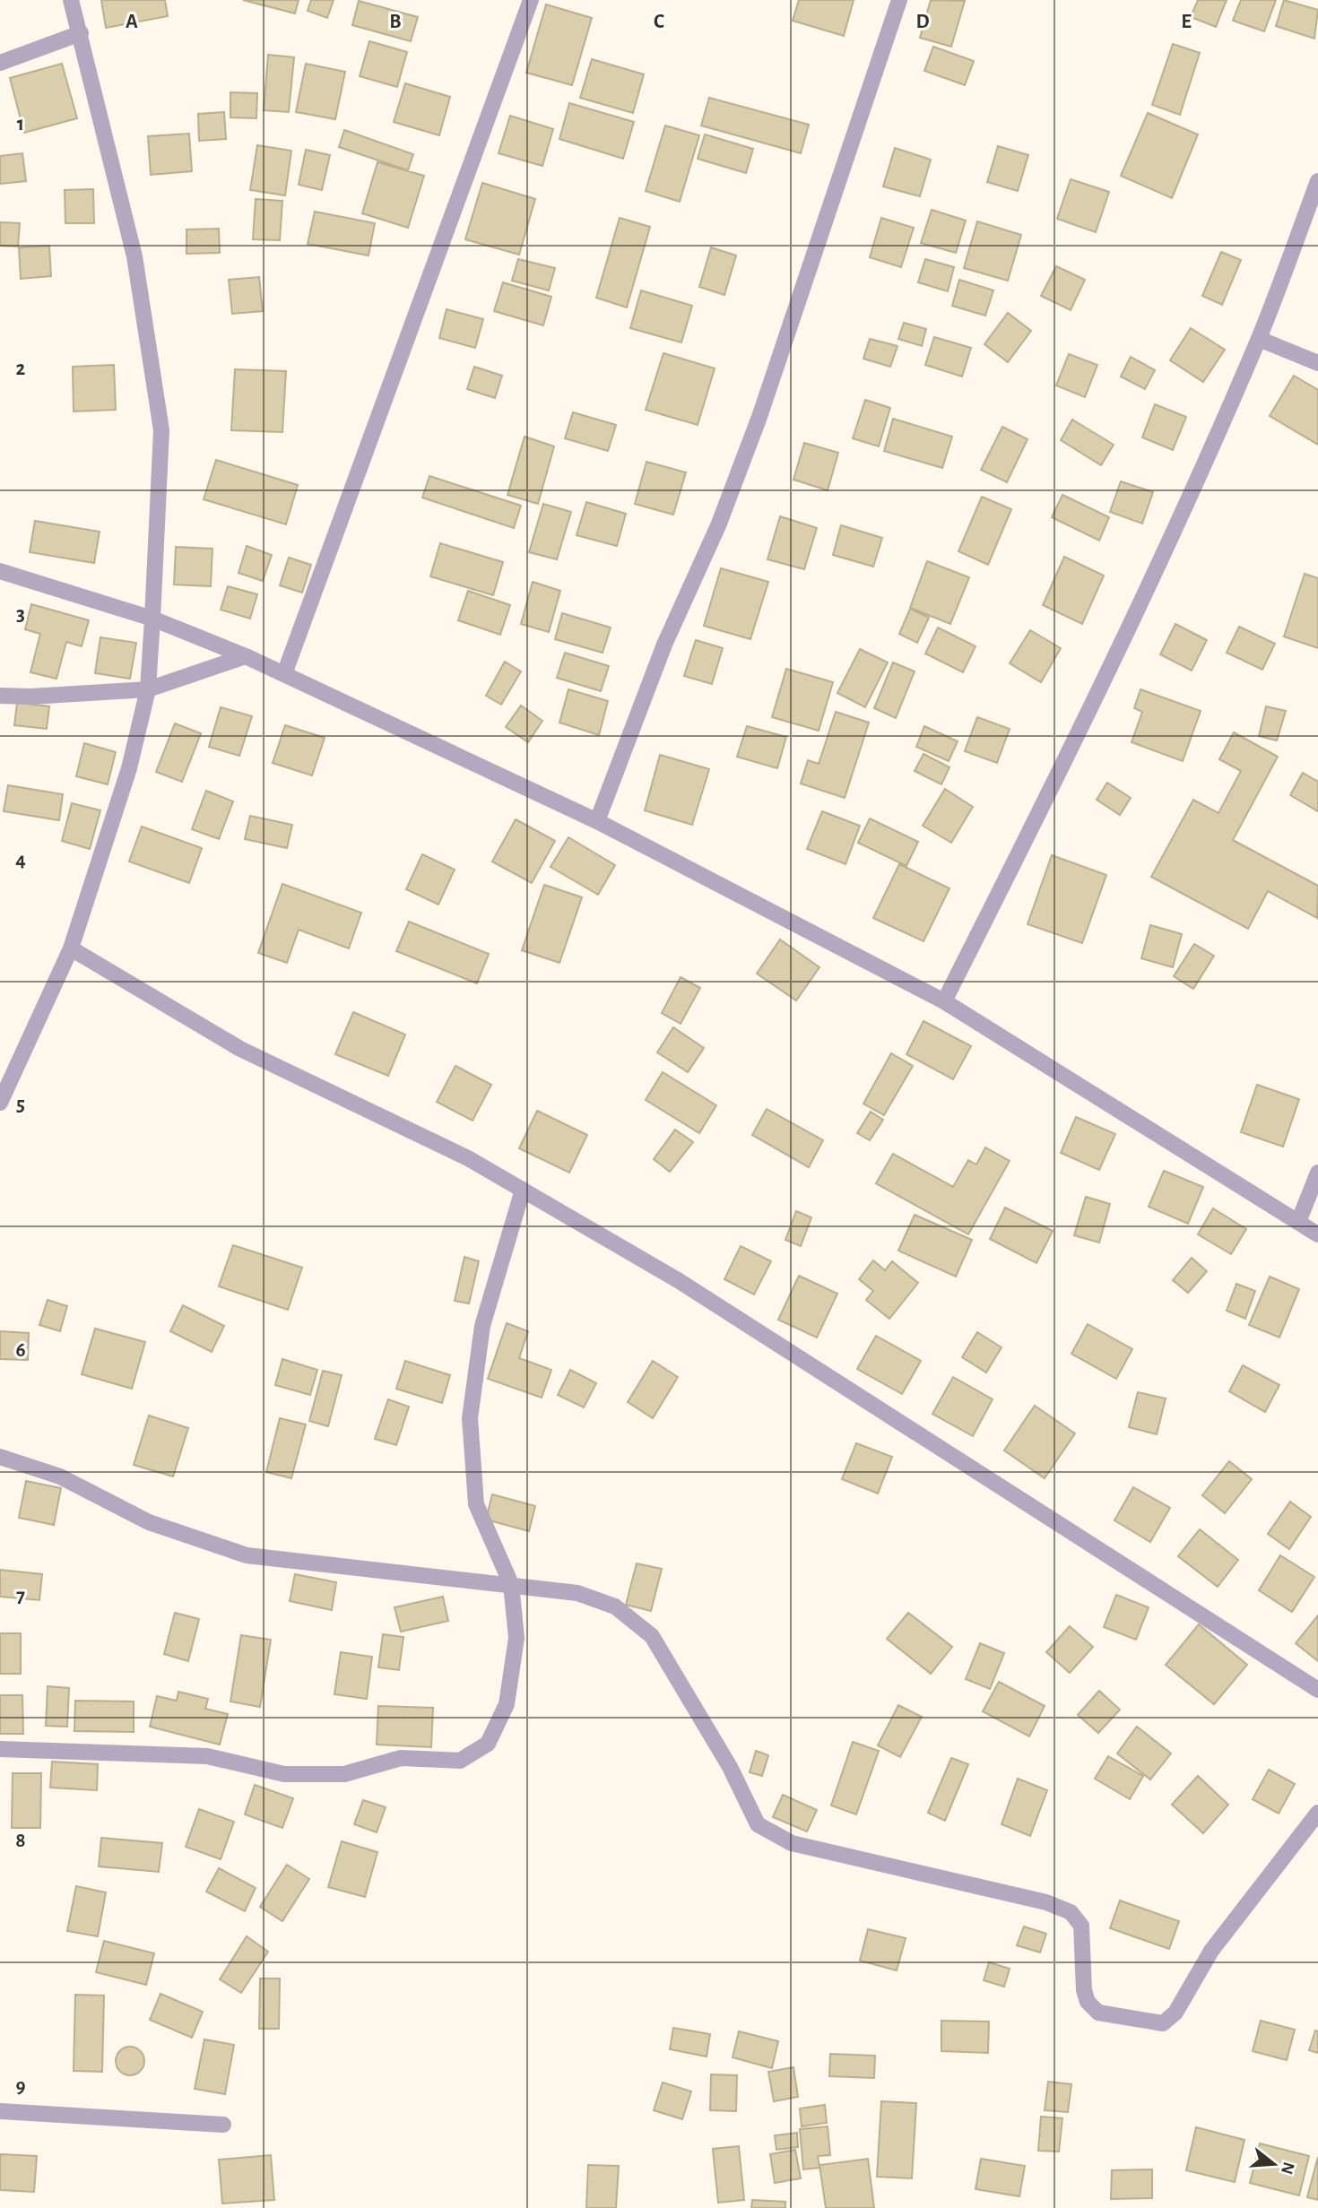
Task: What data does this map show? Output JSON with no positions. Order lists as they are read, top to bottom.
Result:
{
  "north": "right",
  "grid": {
    "columns": [
      "A",
      "B",
      "C",
      "D",
      "E"
    ],
    "rows": [
      "1",
      "2",
      "3",
      "4",
      "5",
      "6",
      "7",
      "8",
      "9"
    ]
  }
}
